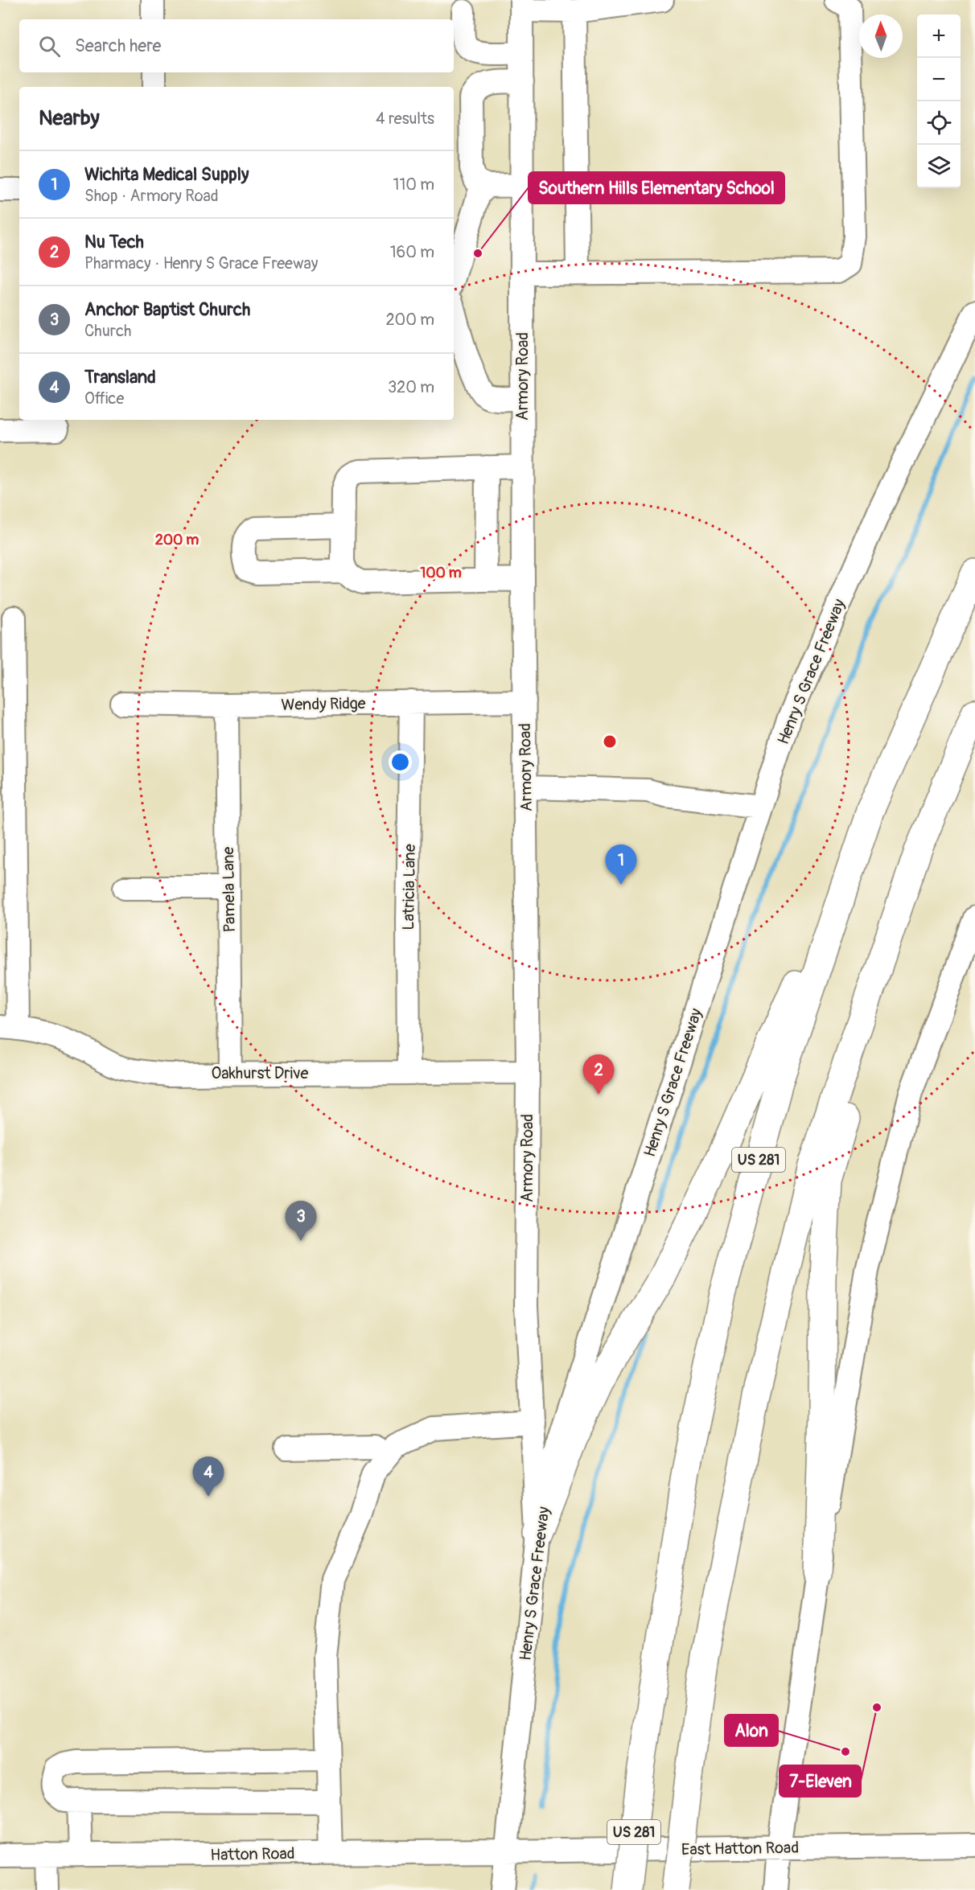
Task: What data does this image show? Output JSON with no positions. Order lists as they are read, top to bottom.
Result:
{
  "streets": {
    "highway": ["US 281"],
    "street": [
      "Armory Road",
      "Henry S Grace Freeway",
      "Wendy Ridge",
      "Latricia Lane",
      "Pamela Lane",
      "Oakhurst Drive",
      "East Hatton Road",
      "Hatton Road"
    ]
  },
  "crossings": [
    ["Armory Road", "Henry S Grace Freeway"],
    ["Armory Road", "Wendy Ridge"],
    ["Armory Road", "Oakhurst Drive"],
    ["Henry S Grace Freeway", "East Hatton Road"],
    ["Henry S Grace Freeway", "Hatton Road"],
    ["Wendy Ridge", "Latricia Lane"],
    ["Wendy Ridge", "Pamela Lane"],
    ["Latricia Lane", "Oakhurst Drive"],
    ["Pamela Lane", "Oakhurst Drive"],
    ["East Hatton Road", "Hatton Road"]
  ],
  "places": ["Southern Hills Elementary School", "7-Eleven", "Alon"],
  "north": "top",
  "page": {
    "map_buttons": ["+", "−"],
    "search": "Search here",
    "heading": ["Nearby", "4 results"],
    "list": [
      {
        "mark": "1",
        "name": "Wichita Medical Supply",
        "note": "Shop · Armory Road",
        "value": "110 m"
      },
      {
        "mark": "2",
        "name": "Nu Tech",
        "note": "Pharmacy · Henry S Grace Freeway",
        "value": "160 m"
      },
      {
        "mark": "3",
        "name": "Anchor Baptist Church",
        "note": "Church",
        "value": "200 m"
      },
      {
        "mark": "4",
        "name": "Transland",
        "note": "Office",
        "value": "320 m"
      }
    ],
    "pins": [
      "1",
      "2",
      "3",
      "4"
    ]
  },
  "rings": ["200 m", "100 m"]
}
